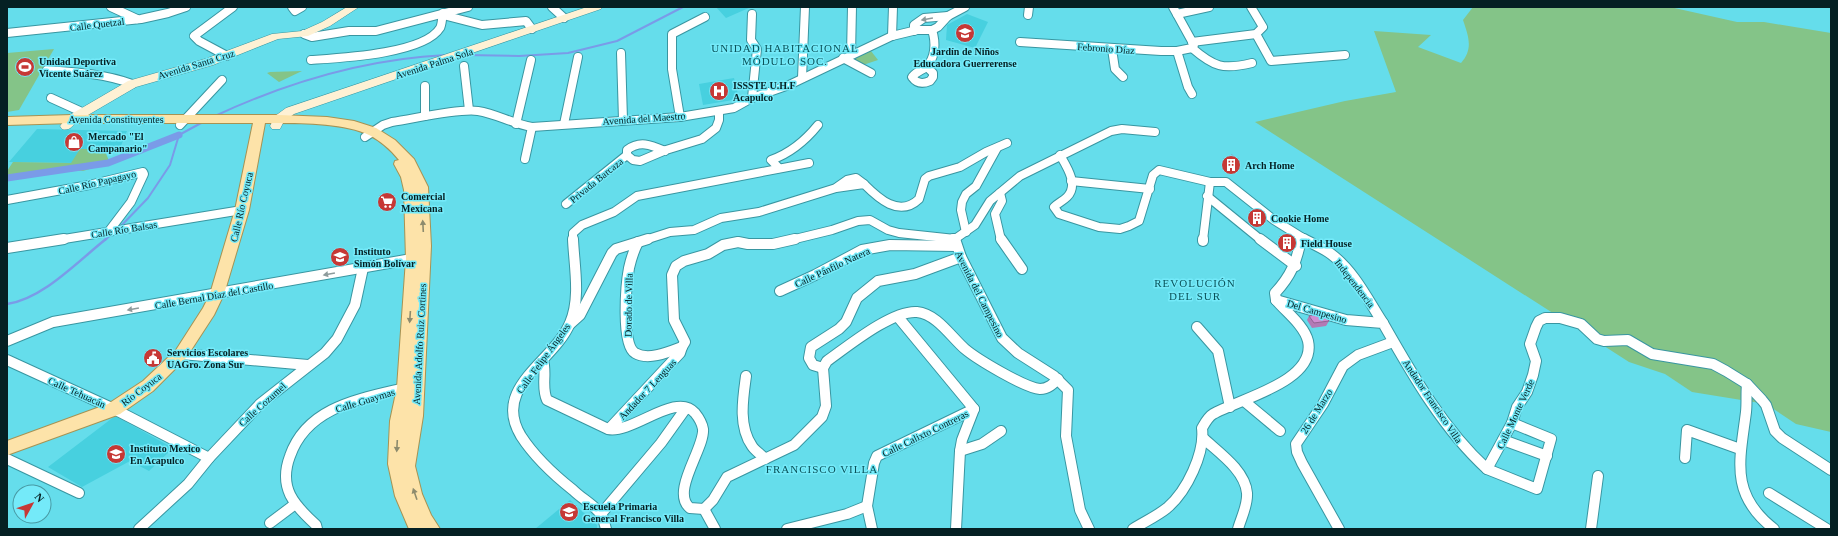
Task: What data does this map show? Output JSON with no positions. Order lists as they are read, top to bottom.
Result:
{
  "streets": {
    "main road": [
      "Avenida Constituyentes",
      "Calle Río Coyuca",
      "Avenida Adolfo Ruiz Cortines",
      "Río Coyuca"
    ],
    "street": [
      "Calle Quetzal",
      "Febronio Díaz",
      "Avenida Palma Sola",
      "Avenida Santa Cruz",
      "Avenida del Maestro",
      "Privada Barcaza",
      "Calle Río Papagayo",
      "Calle Río Balsas",
      "Calle Pánfilo Natera",
      "Independencia",
      "Avenida del Campesino",
      "Calle Bernal Díaz del Castillo",
      "Dorado de Villa",
      "Del Campesino",
      "Calle Felipe Ángeles",
      "Andador 7 Lenguas",
      "Calle Tehuacán",
      "Calle Guaymas",
      "Andador Francisco Villa",
      "Calle Cozumel",
      "26 de Marzo",
      "Calle Monte Verde",
      "Calle Calixto Contreras"
    ]
  },
  "crossings": [
    ["Avenida Palma Sola", "Avenida Adolfo Ruiz Cortines"],
    ["Avenida Santa Cruz", "Avenida Constituyentes"],
    ["Avenida del Maestro", "Privada Barcaza"],
    ["Avenida del Maestro", "Avenida Adolfo Ruiz Cortines"],
    ["Avenida Constituyentes", "Avenida Adolfo Ruiz Cortines"],
    ["Calle Río Papagayo", "Calle Río Balsas"],
    ["Calle Río Coyuca", "Calle Río Balsas"],
    ["Calle Río Coyuca", "Calle Bernal Díaz del Castillo"],
    ["Calle Río Coyuca", "Avenida Adolfo Ruiz Cortines"],
    ["Calle Río Coyuca", "Río Coyuca"],
    ["Calle Pánfilo Natera", "Avenida del Campesino"],
    ["Independencia", "Del Campesino"],
    ["Calle Bernal Díaz del Castillo", "Avenida Adolfo Ruiz Cortines"],
    ["Calle Bernal Díaz del Castillo", "Río Coyuca"],
    ["Calle Bernal Díaz del Castillo", "Calle Cozumel"],
    ["Dorado de Villa", "Andador 7 Lenguas"],
    ["Avenida Adolfo Ruiz Cortines", "Calle Guaymas"],
    ["Río Coyuca", "Calle Tehuacán"],
    ["Calle Tehuacán", "Calle Cozumel"],
    ["Andador Francisco Villa", "26 de Marzo"],
    ["Andador Francisco Villa", "Calle Monte Verde"]
  ],
  "one_way": ["Calle Bernal Díaz del Castillo"],
  "districts": ["UNIDAD HABITACIONAL MÓDULO SOC.", "REVOLUCIÓN DEL SUR", "FRANCISCO VILLA"],
  "places": {
    "school or university": [
      "Jardín de Niños Educadora Guerrerense",
      "Instituto Simón Bolívar",
      "Instituto Mexico En Acapulco",
      "Escuela Primaria General Francisco Villa"
    ],
    "sports": ["Unidad Deportiva Vicente Suárez"],
    "hospital": ["ISSSTE U.H.F Acapulco"],
    "shop": ["Mercado \"El Campanario\""],
    "building": ["Arch Home", "Cookie Home", "Field House"],
    "supermarket": ["Comercial Mexicana"],
    "public building": ["Servicios Escolares UAGro. Zona Sur"]
  },
  "north": "top right"
}
